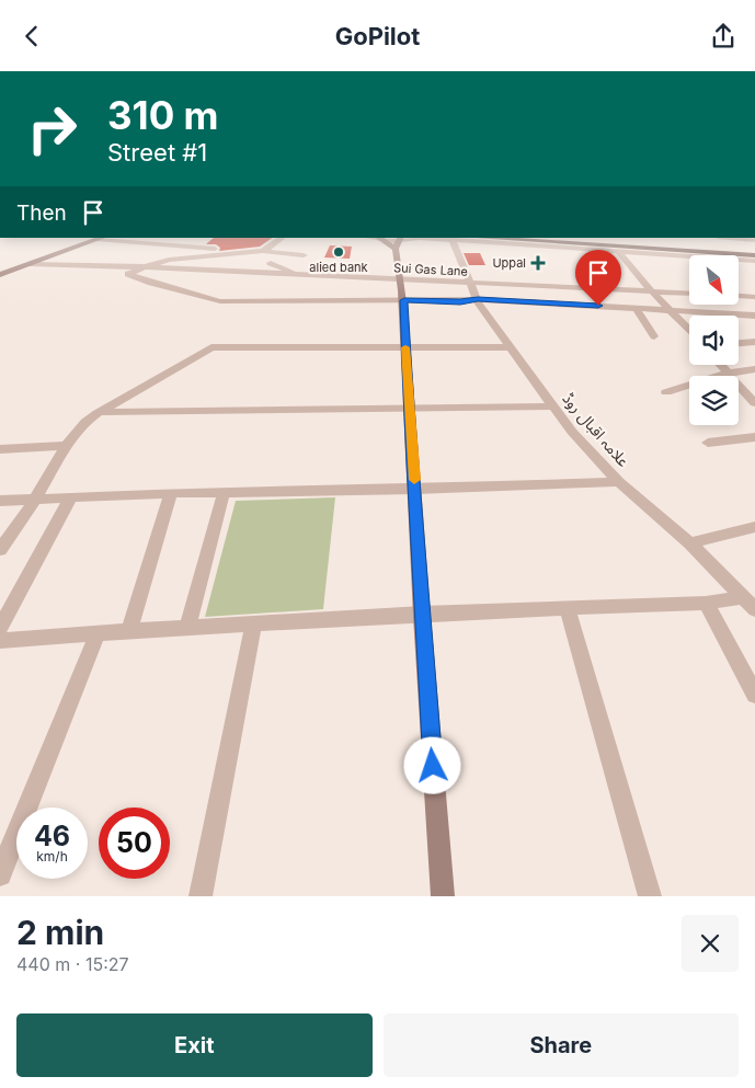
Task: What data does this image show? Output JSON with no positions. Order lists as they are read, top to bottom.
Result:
{
  "streets": {
    "street": ["Sui Gas Lane", "علامہ اقبال روڈ"]
  },
  "crossings": [
    ["Sui Gas Lane", "علامہ اقبال روڈ"]
  ],
  "places": {
    "other": ["alied bank"],
    "health": ["Uppal"]
  },
  "north": "bottom right",
  "page": {
    "header": "GoPilot",
    "turn": ["310 m", "Street #1"],
    "then": "Then",
    "speed": "46 km/h",
    "limit": "50",
    "heading": ["2 min", "440 m · 15:27"],
    "buttons": ["Exit", "Share"]
  }
}
